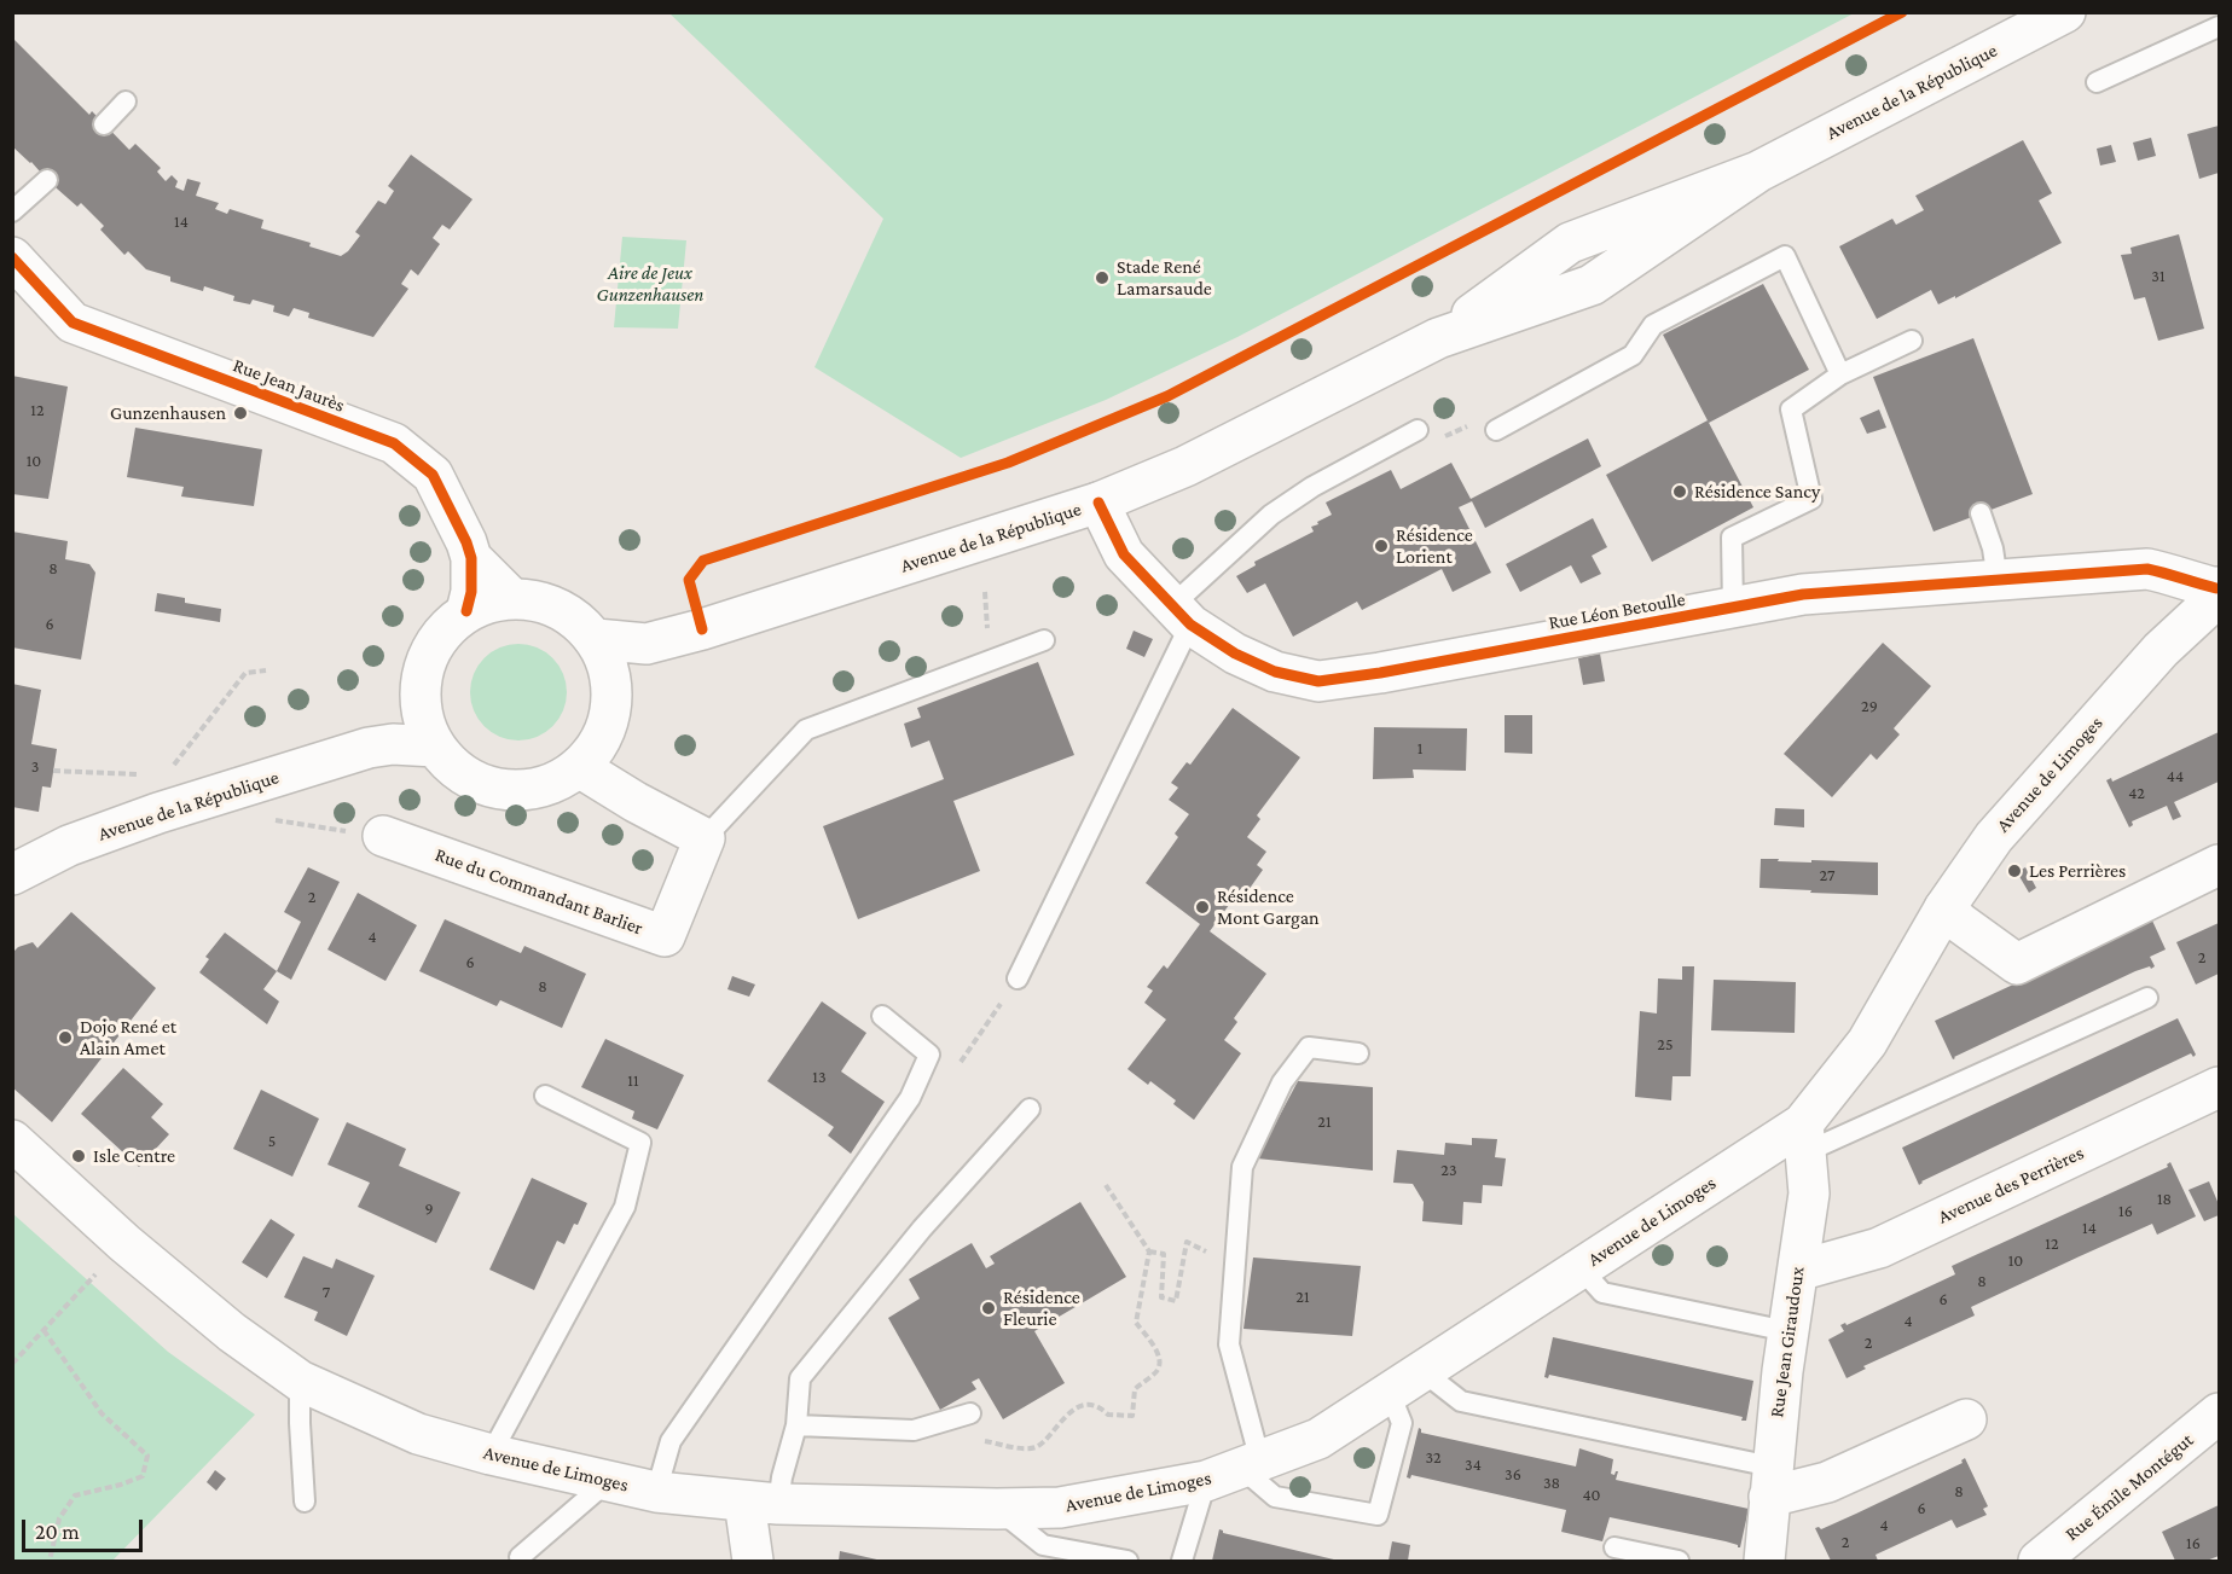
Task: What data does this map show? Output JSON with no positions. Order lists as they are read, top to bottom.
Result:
{
  "streets": {
    "main road": [
      "Avenue de la République",
      "Rue Jean Jaurès",
      "Rue Léon Betoulle",
      "Avenue de Limoges",
      "Rue du Commandant Barlier",
      "Avenue des Perrières",
      "Rue Jean Giraudoux",
      "Rue Émile Montégut"
    ]
  },
  "crossings": [
    ["Avenue de la République", "Rue Jean Jaurès"],
    ["Avenue de la République", "Rue Léon Betoulle"],
    ["Rue Léon Betoulle", "Avenue de Limoges"],
    ["Avenue de Limoges", "Rue Jean Giraudoux"],
    ["Avenue des Perrières", "Rue Jean Giraudoux"]
  ],
  "parks": ["Aire de Jeux Gunzenhausen"],
  "places": [
    "Stade René Lamarsaude",
    "Gunzenhausen",
    "Résidence Sancy",
    "Résidence Lorient",
    "Les Perrières",
    "Résidence Mont Gargan",
    "Dojo René et Alain Amet",
    "Isle Centre",
    "Résidence Fleurie"
  ],
  "house_numbers": [
    "14",
    "31",
    "12",
    "10",
    "8",
    "6",
    "29",
    "1",
    "3",
    "44",
    "42",
    "27",
    "2",
    "4",
    "2",
    "6",
    "8",
    "25",
    "13",
    "11",
    "21",
    "5",
    "23",
    "18",
    "9",
    "16",
    "14",
    "12",
    "10",
    "8",
    "7",
    "21",
    "6",
    "4",
    "2",
    "32",
    "34",
    "36",
    "38",
    "8",
    "40",
    "6",
    "4",
    "2",
    "16"
  ],
  "scale_bar": "20 m"
}
